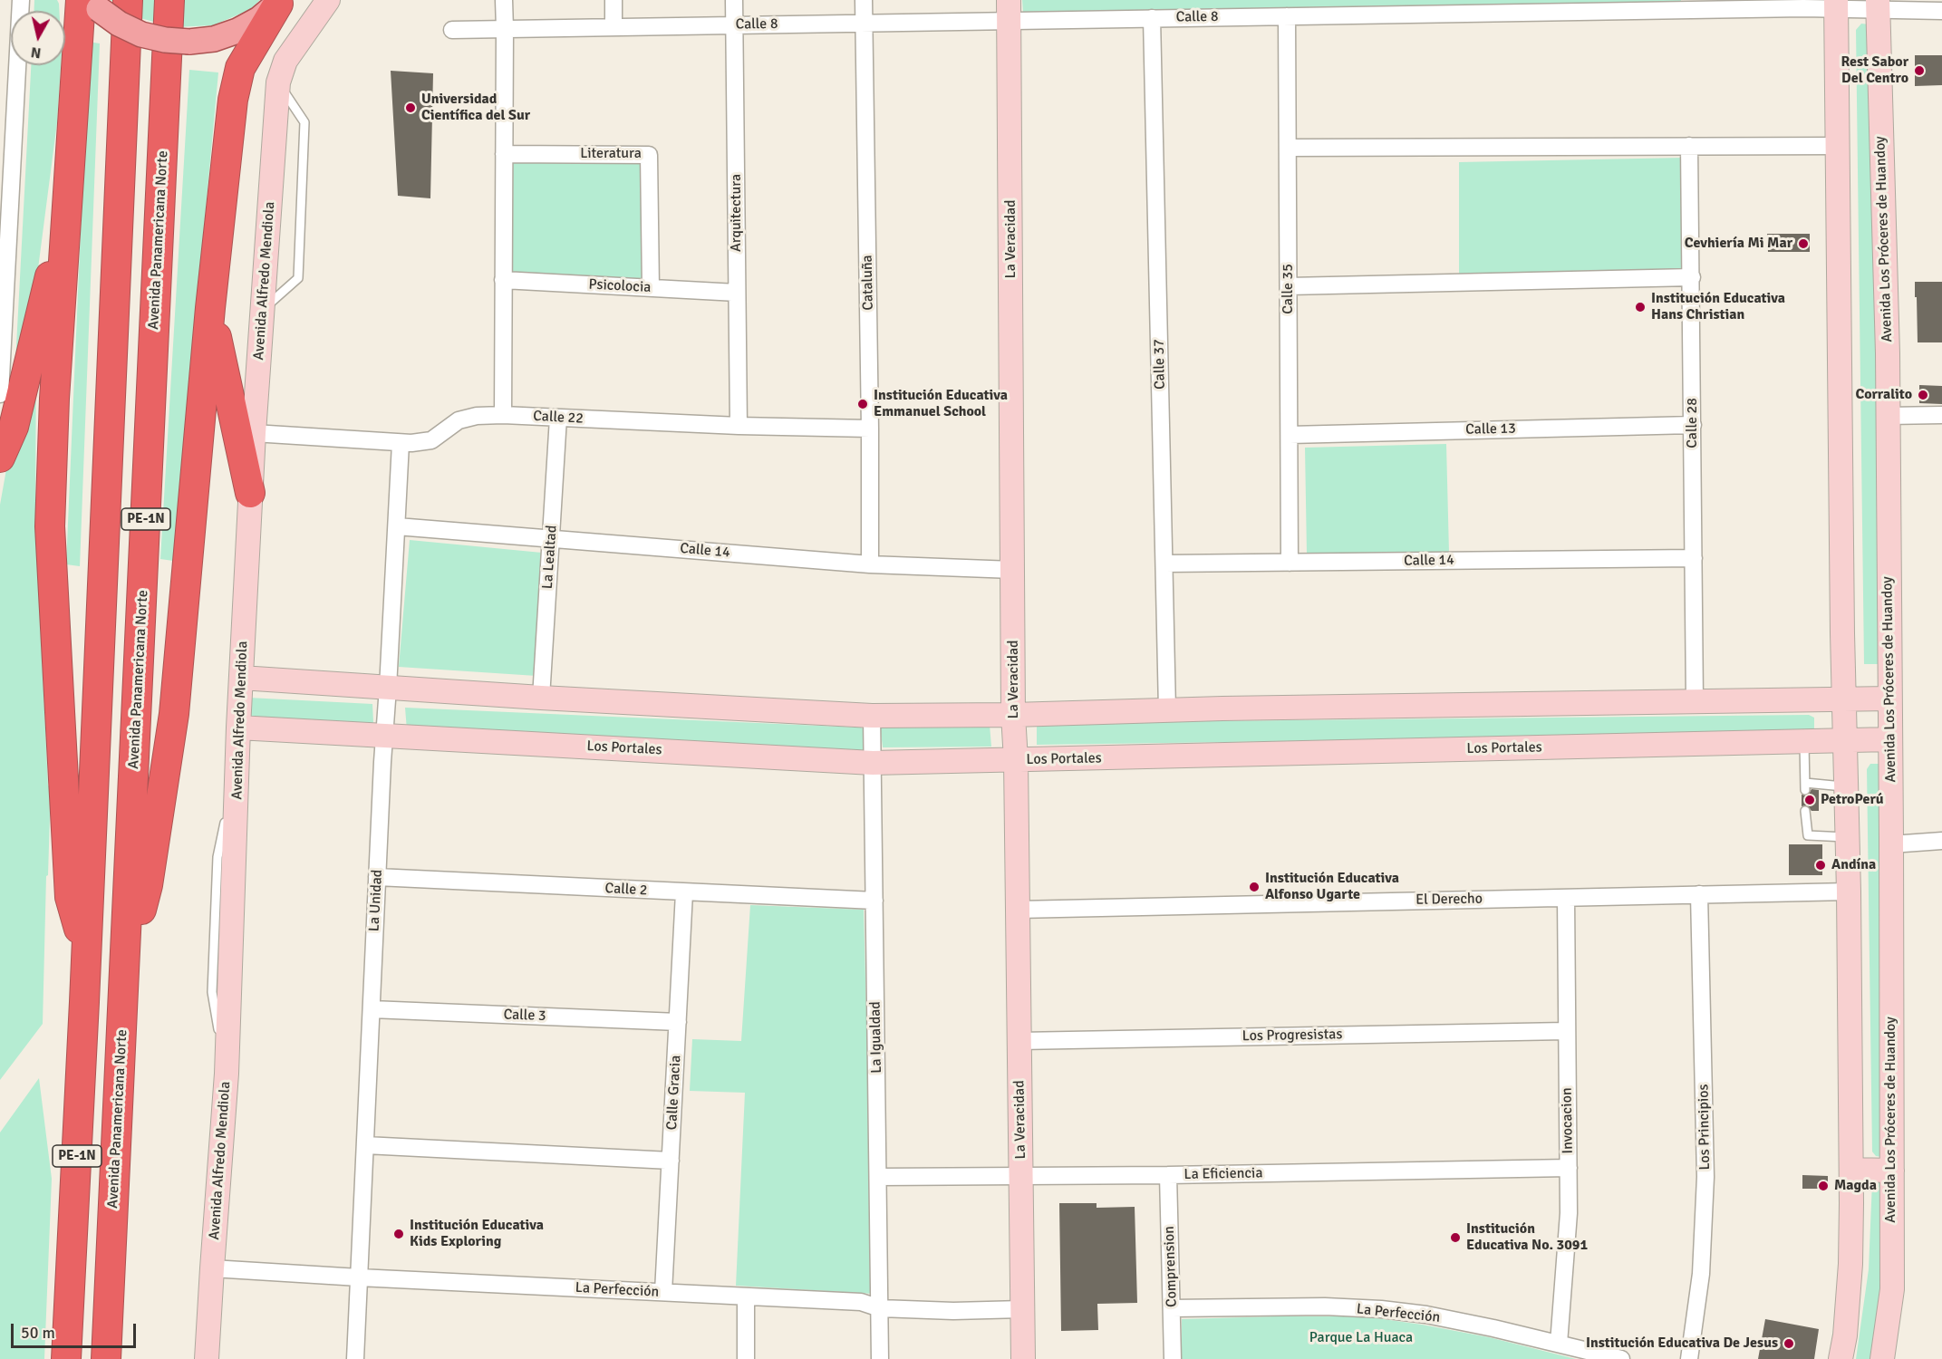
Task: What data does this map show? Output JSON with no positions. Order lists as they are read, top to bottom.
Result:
{
  "streets": {
    "highway": ["Avenida Panamericana Norte", "PE-1N"],
    "street": [
      "Calle 8",
      "Literatura",
      "Arquitectura",
      "La Veracidad",
      "Avenida Los Próceres de Huandoy",
      "Avenida Alfredo Mendiola",
      "Cataluña",
      "Psicolocia",
      "Calle 35",
      "Calle 37",
      "Calle 22",
      "Calle 28",
      "Calle 13",
      "Calle 14",
      "La Lealtad",
      "Los Portales",
      "Calle 2",
      "El Derecho",
      "La Unidad",
      "Calle 3",
      "Los Progresistas",
      "La Igualdad",
      "Calle Gracia",
      "Invocacion",
      "Los Principios",
      "La Eficiencia",
      "Comprension",
      "La Perfección"
    ]
  },
  "crossings": [
    ["Calle 8", "Arquitectura"],
    ["Calle 8", "La Veracidad"],
    ["Calle 8", "Avenida Los Próceres de Huandoy"],
    ["Calle 8", "Cataluña"],
    ["Calle 8", "Calle 35"],
    ["Calle 8", "Calle 37"],
    ["Literatura", "Psicolocia"],
    ["Arquitectura", "Psicolocia"],
    ["Arquitectura", "Calle 22"],
    ["La Veracidad", "Calle 14"],
    ["La Veracidad", "Los Portales"],
    ["La Veracidad", "El Derecho"],
    ["La Veracidad", "Los Progresistas"],
    ["La Veracidad", "La Eficiencia"],
    ["La Veracidad", "La Perfección"],
    ["Avenida Los Próceres de Huandoy", "Los Portales"],
    ["Avenida Alfredo Mendiola", "Calle 22"],
    ["Avenida Alfredo Mendiola", "Los Portales"],
    ["Avenida Alfredo Mendiola", "La Perfección"],
    ["Cataluña", "Calle 22"],
    ["Cataluña", "Calle 14"],
    ["Calle 35", "Calle 13"],
    ["Calle 35", "Calle 14"],
    ["Calle 37", "Calle 14"],
    ["Calle 22", "La Lealtad"],
    ["Calle 22", "La Unidad"],
    ["Calle 28", "Calle 13"],
    ["Calle 28", "Calle 14"],
    ["Calle 14", "La Lealtad"],
    ["Calle 14", "La Unidad"],
    ["Los Portales", "La Unidad"],
    ["Los Portales", "La Igualdad"],
    ["Calle 2", "La Unidad"],
    ["Calle 2", "La Igualdad"],
    ["Calle 2", "Calle Gracia"],
    ["El Derecho", "Invocacion"],
    ["El Derecho", "Los Principios"],
    ["La Unidad", "Calle 3"],
    ["La Unidad", "La Perfección"],
    ["Calle 3", "Calle Gracia"],
    ["Los Progresistas", "Invocacion"],
    ["La Igualdad", "La Eficiencia"],
    ["La Igualdad", "La Perfección"],
    ["Calle Gracia", "La Perfección"],
    ["Invocacion", "La Eficiencia"],
    ["Invocacion", "La Perfección"],
    ["La Eficiencia", "Comprension"],
    ["Comprension", "La Perfección"]
  ],
  "parks": ["Parque La Huaca"],
  "places": [
    "Rest Sabor Del Centro",
    "Universidad Científica del Sur",
    "Cevhiería Mi Mar",
    "Institución Educativa Hans Christian",
    "Corralito",
    "Institución Educativa Emmanuel School",
    "PetroPerú",
    "Andína",
    "Institución Educativa Alfonso Ugarte",
    "Magda",
    "Institución Educativa Kids Exploring",
    "Institución Educativa No. 3091",
    "Institución Educativa De Jesus"
  ],
  "scale_bar": "50 m",
  "north": "bottom"
}
